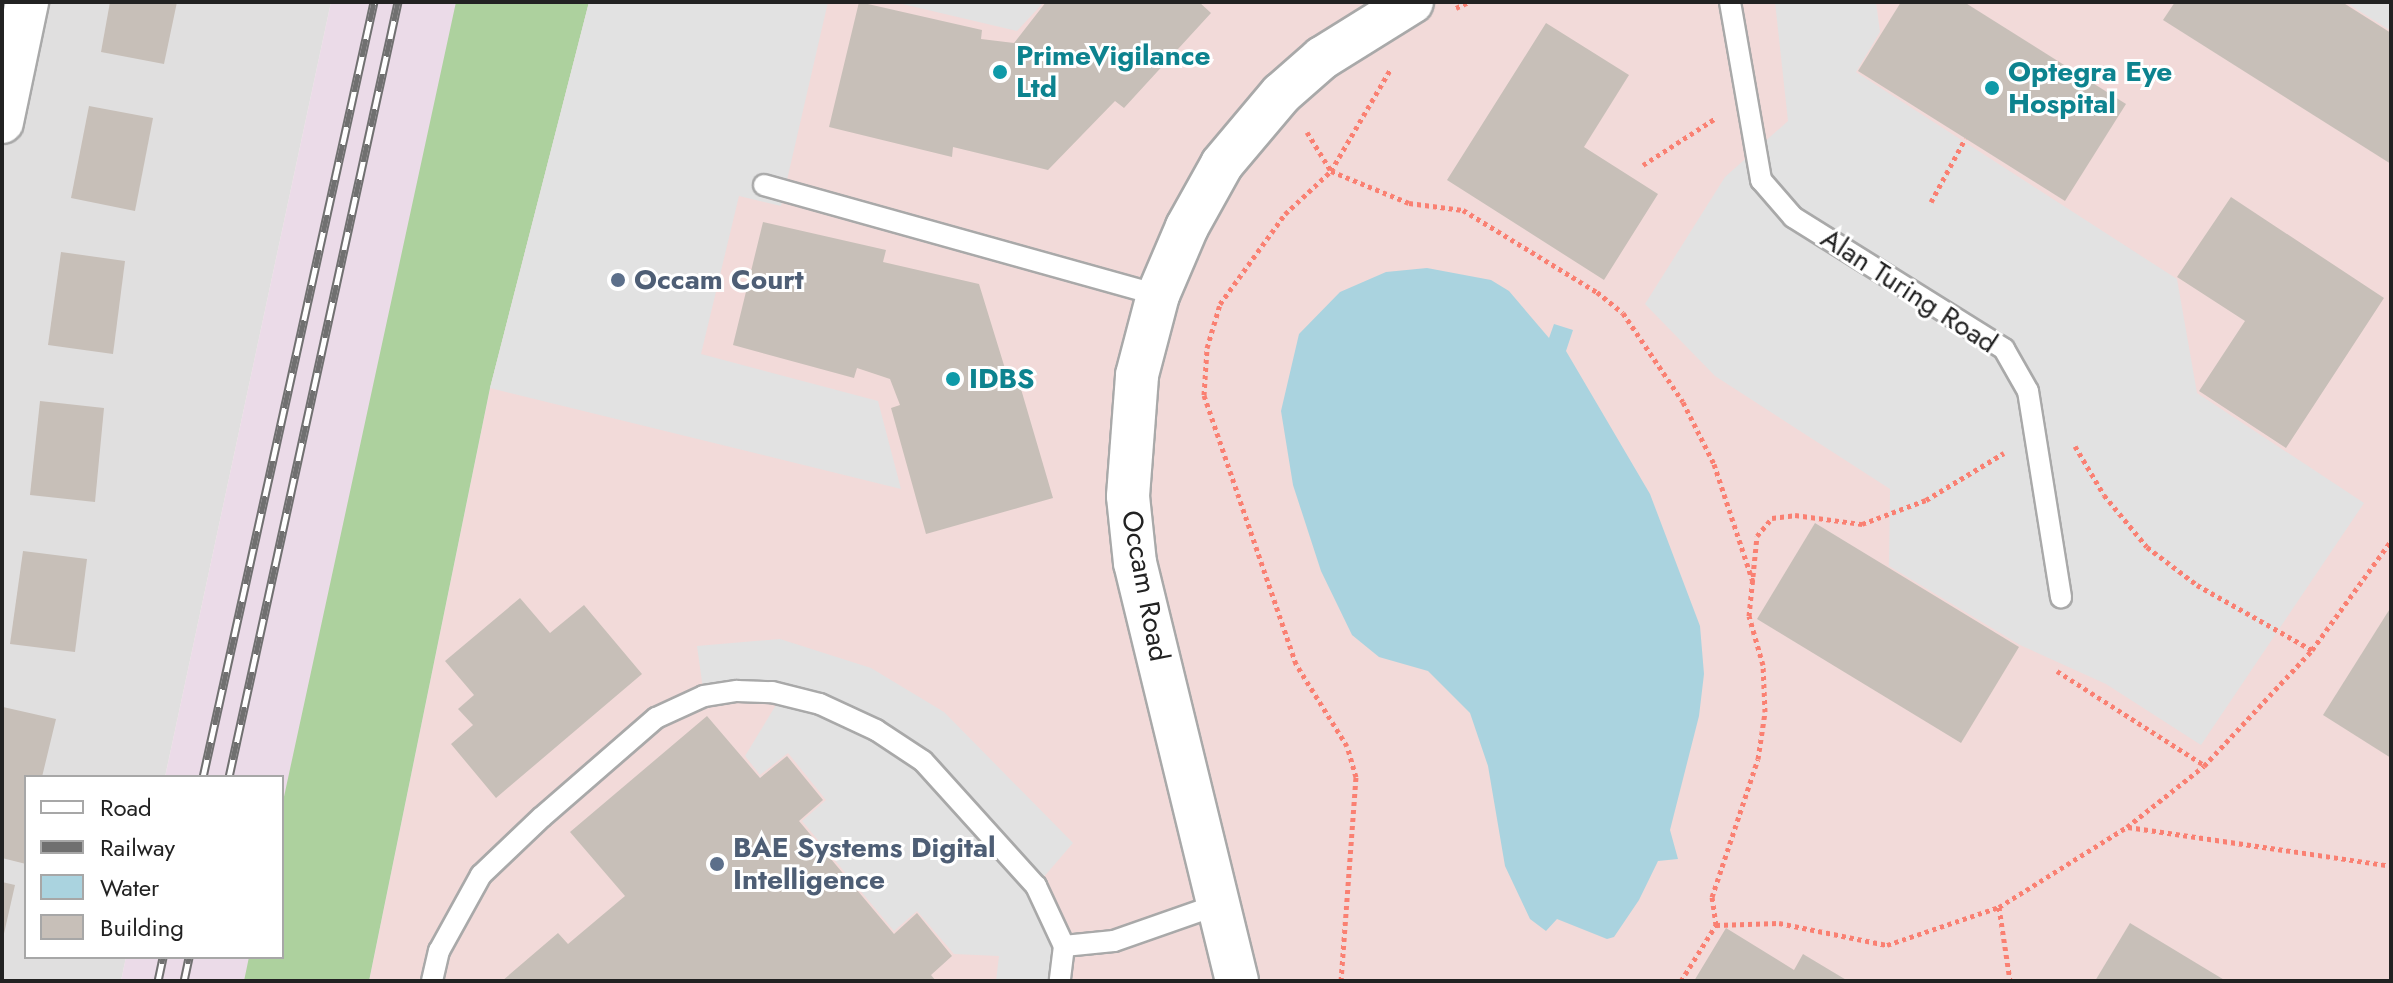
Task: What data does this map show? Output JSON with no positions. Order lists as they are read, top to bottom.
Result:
{
  "streets": {
    "street": ["Occam Road"],
    "lane": ["Alan Turing Road"]
  },
  "places": [
    "PrimeVigilance Ltd",
    "Optegra Eye Hospital",
    "Occam Court",
    "IDBS",
    "BAE Systems Digital Intelligence"
  ],
  "legend": [
    "Road",
    "Railway",
    "Water",
    "Building"
  ]
}
